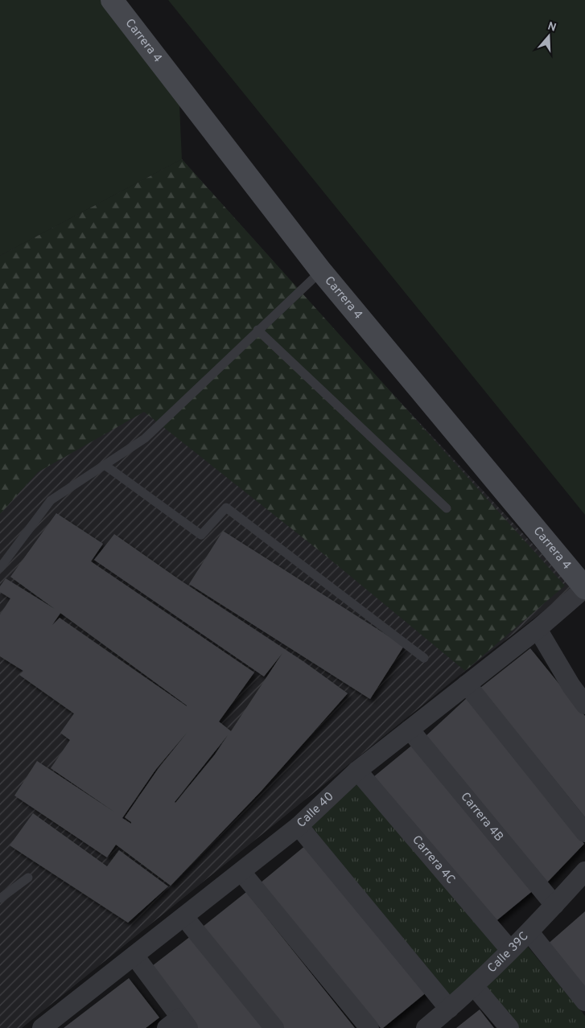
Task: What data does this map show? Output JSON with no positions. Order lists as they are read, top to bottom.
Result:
{
  "streets": {
    "main road": ["Carrera 4"],
    "street": [
      "Calle 40",
      "Carrera 4B",
      "Carrera 4C",
      "Calle 39C"
    ]
  },
  "crossings": [
    ["Carrera 4", "Calle 40"],
    ["Calle 40", "Carrera 4B"],
    ["Calle 40", "Carrera 4C"],
    ["Carrera 4B", "Calle 39C"],
    ["Carrera 4C", "Calle 39C"]
  ],
  "north": "top"
}
